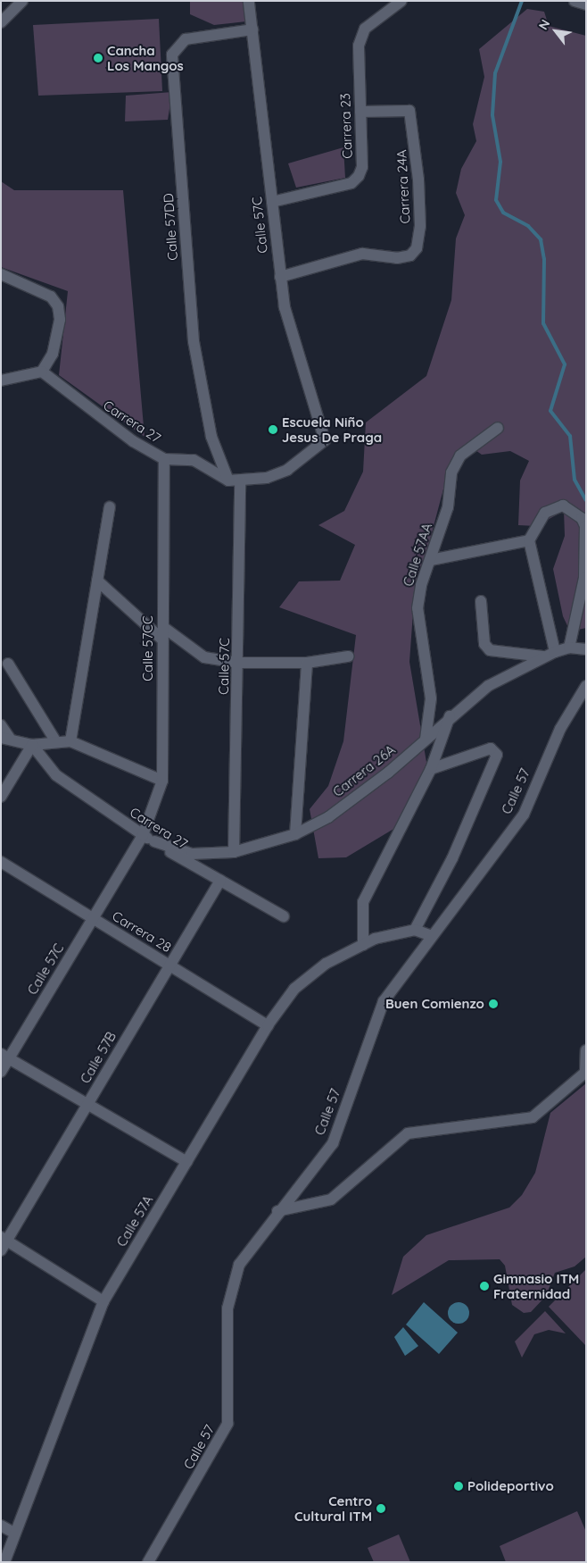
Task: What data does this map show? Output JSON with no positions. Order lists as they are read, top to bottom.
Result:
{
  "streets": {
    "street": [
      "Carrera 23",
      "Carrera 24A",
      "Calle 57C",
      "Calle 57DD",
      "Carrera 27",
      "Calle 57AA",
      "Calle 57CC",
      "Carrera 26A",
      "Calle 57",
      "Carrera 28",
      "Calle 57B",
      "Calle 57A"
    ]
  },
  "crossings": [
    ["Carrera 23", "Carrera 24A"],
    ["Carrera 23", "Calle 57C"],
    ["Carrera 24A", "Calle 57C"],
    ["Calle 57C", "Calle 57DD"],
    ["Calle 57C", "Carrera 27"],
    ["Calle 57C", "Calle 57CC"],
    ["Calle 57C", "Carrera 26A"],
    ["Calle 57C", "Carrera 28"],
    ["Calle 57DD", "Carrera 27"],
    ["Carrera 27", "Calle 57CC"],
    ["Carrera 27", "Carrera 26A"],
    ["Carrera 27", "Calle 57B"],
    ["Calle 57AA", "Carrera 26A"],
    ["Carrera 28", "Calle 57B"],
    ["Carrera 28", "Calle 57A"]
  ],
  "places": [
    "Cancha Los Mangos",
    "Escuela Niño Jesus De Praga",
    "Buen Comienzo",
    "Gimnasio ITM Fraternidad",
    "Polideportivo",
    "Centro Cultural ITM"
  ],
  "north": "top left"
}
